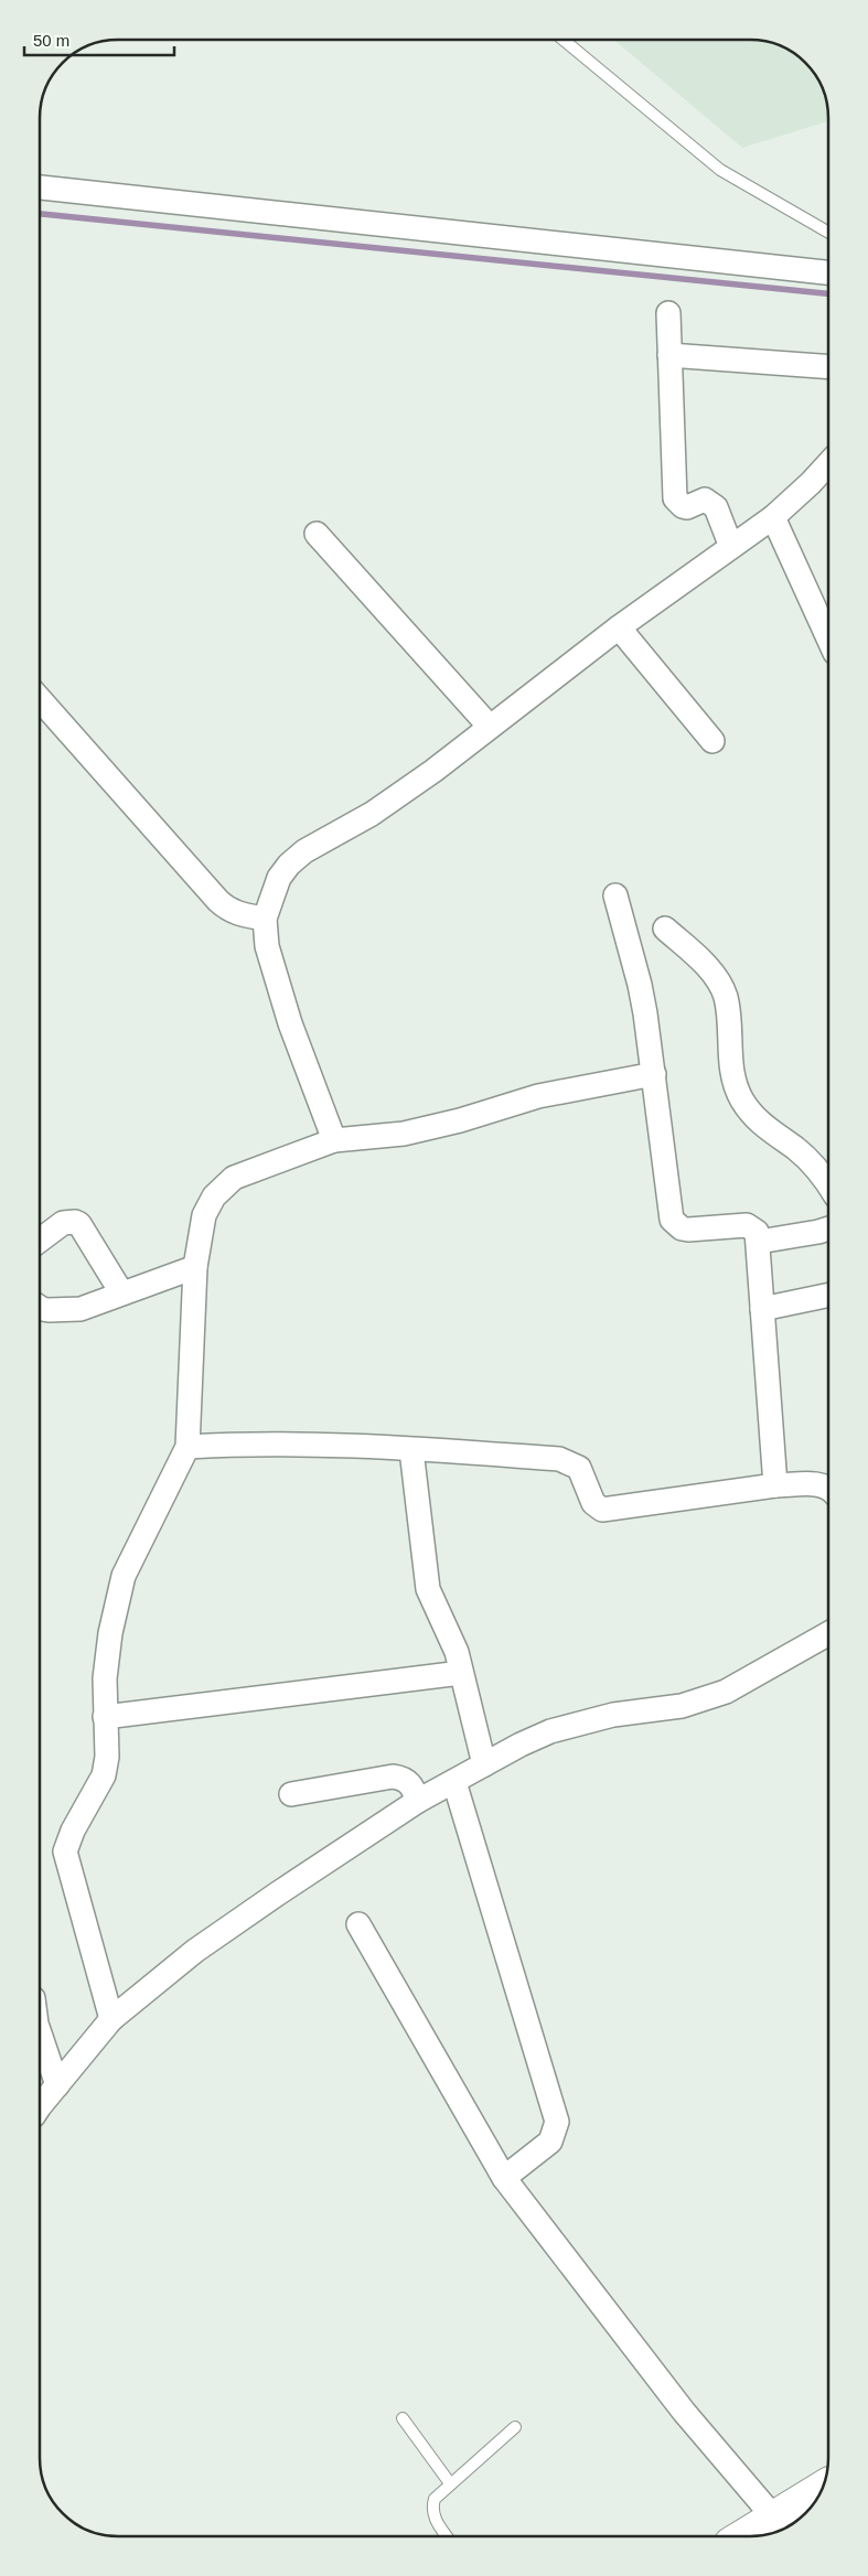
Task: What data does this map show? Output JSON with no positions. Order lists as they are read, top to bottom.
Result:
{
  "scale_bar": "50 m"
}
